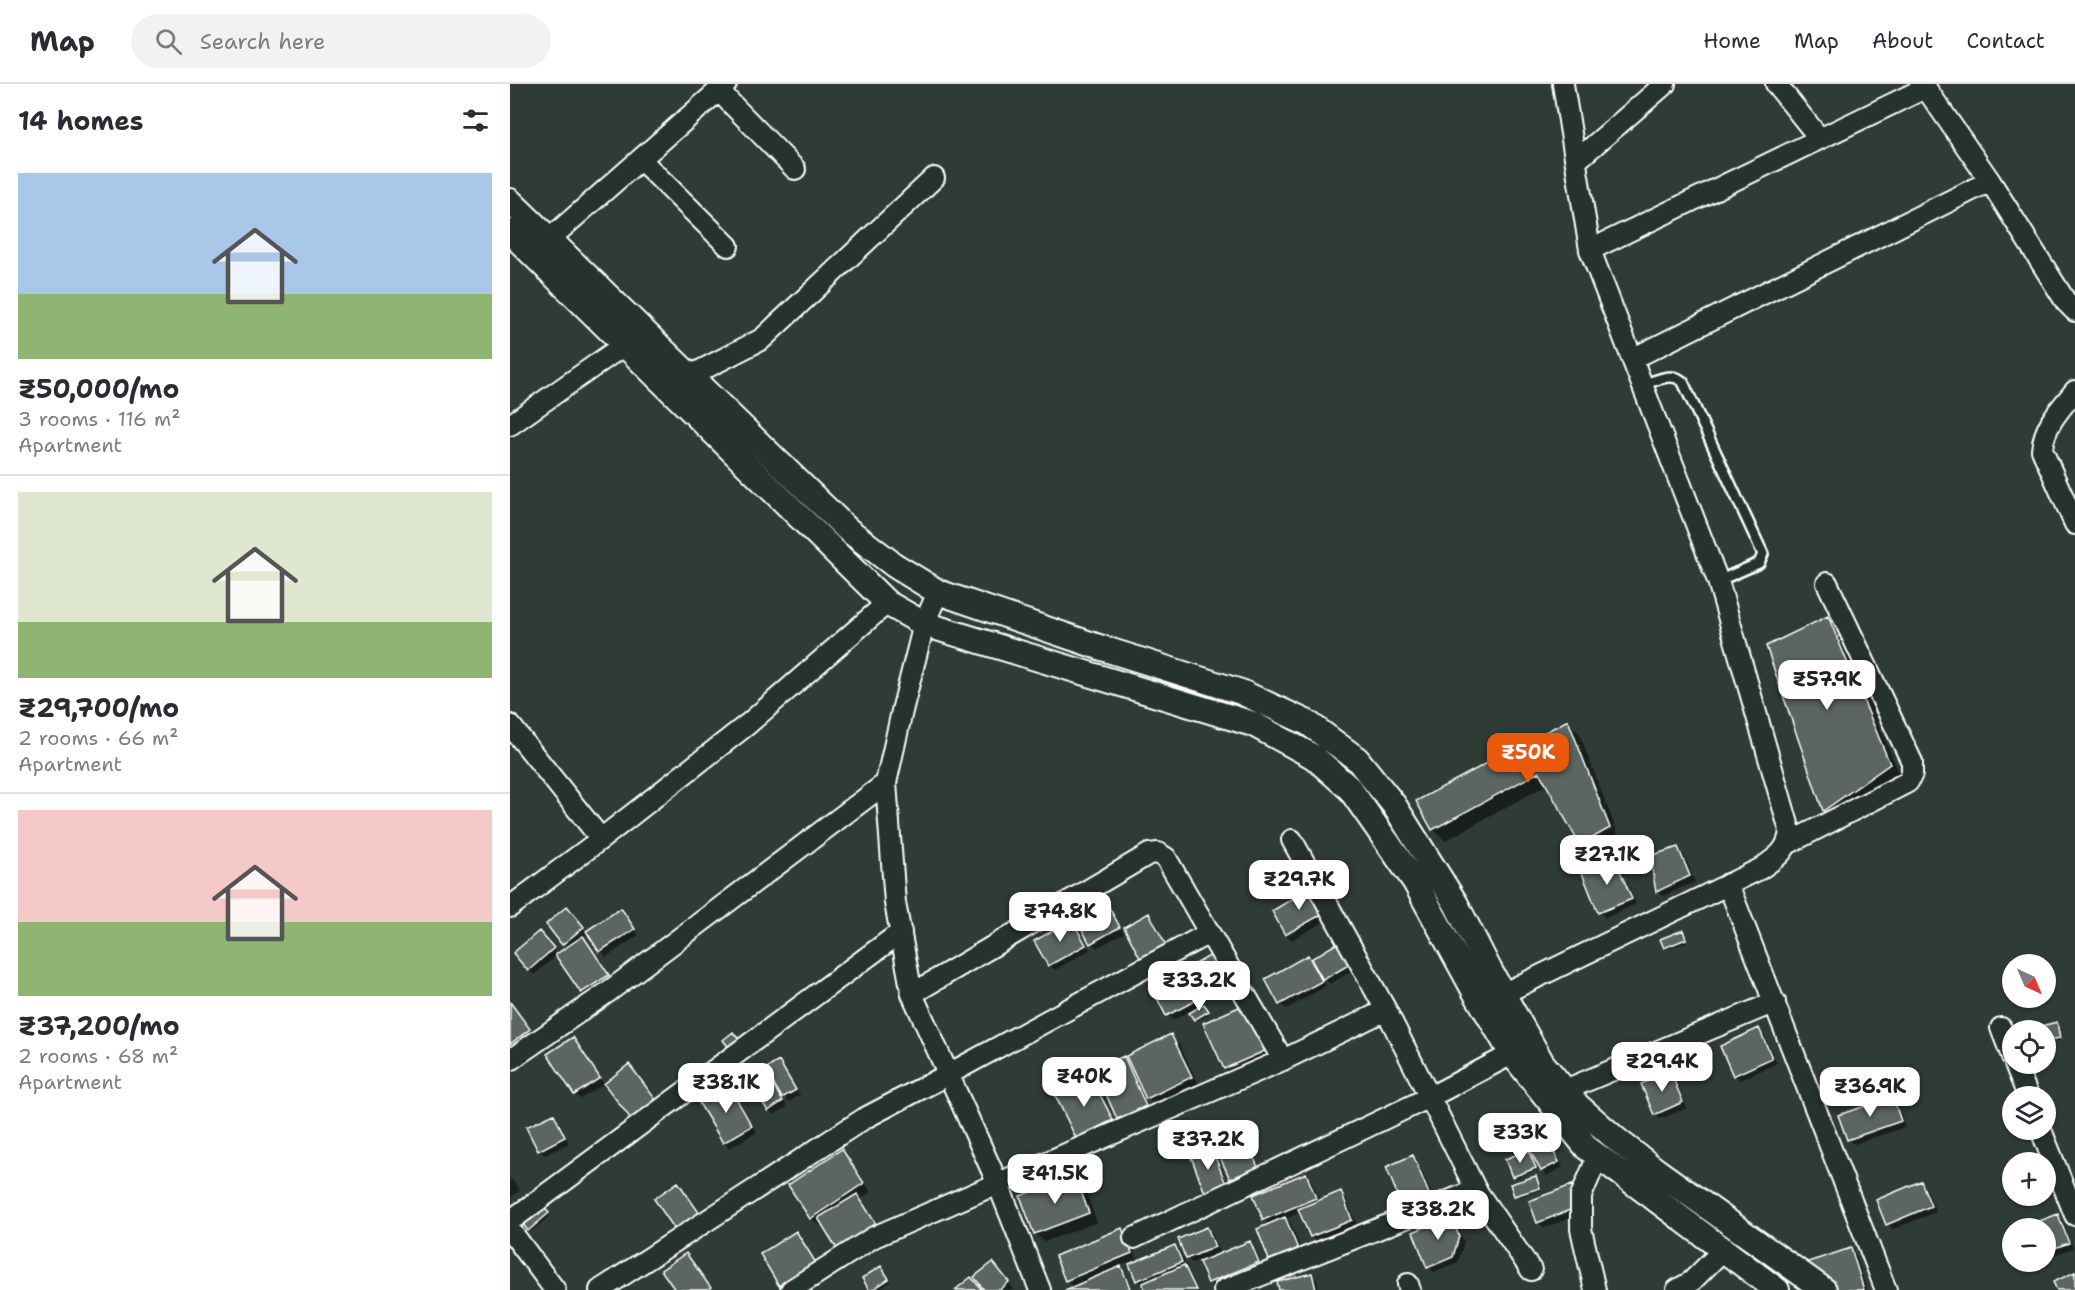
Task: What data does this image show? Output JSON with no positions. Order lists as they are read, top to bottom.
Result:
{
  "north": "bottom right",
  "page": {
    "header": "Map",
    "search": "Search here",
    "nav": [
      "Home",
      "Map",
      "About",
      "Contact"
    ],
    "heading": "14 homes",
    "list": [
      {
        "name": "₹50,000/mo",
        "note": "3 rooms · 116 m² · Apartment"
      },
      {
        "name": "₹29,700/mo",
        "note": "2 rooms · 66 m² · Apartment"
      },
      {
        "name": "₹37,200/mo",
        "note": "2 rooms · 68 m² · Apartment"
      }
    ],
    "price": [
      "₹57.9K",
      "₹50K",
      "₹27.1K",
      "₹29.7K",
      "₹74.8K",
      "₹33.2K",
      "₹29.4K",
      "₹40K",
      "₹38.1K",
      "₹36.9K",
      "₹33K",
      "₹37.2K",
      "₹41.5K",
      "₹38.2K"
    ],
    "map_buttons": ["+", "−"]
  }
}
